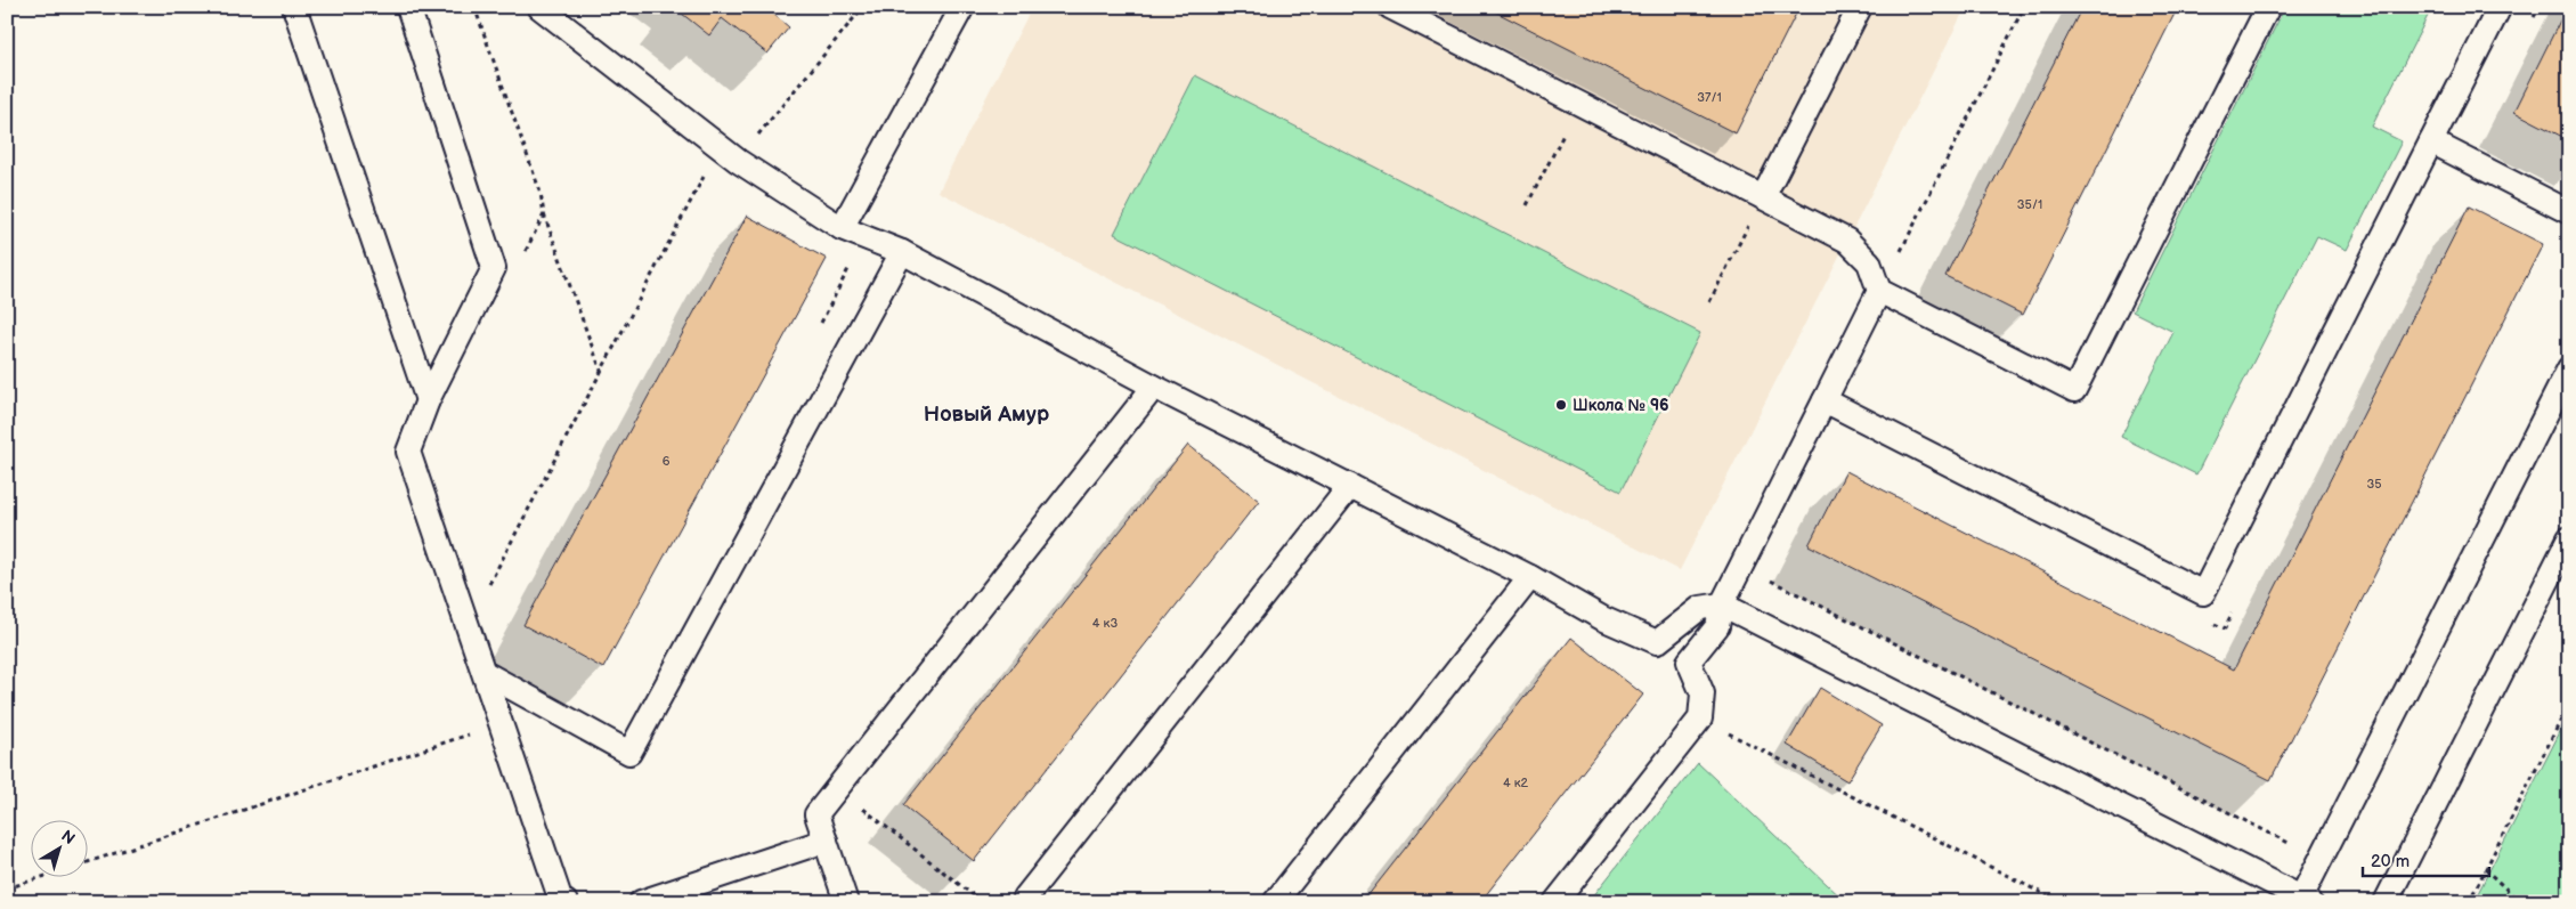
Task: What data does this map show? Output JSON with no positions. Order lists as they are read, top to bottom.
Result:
{
  "districts": ["Новый Амур"],
  "places": ["Школа № 96"],
  "house_numbers": [
    "37/1",
    "35/1",
    "6",
    "35",
    "4 к3",
    "4 к2"
  ],
  "scale_bar": "20 m",
  "north": "top right"
}
